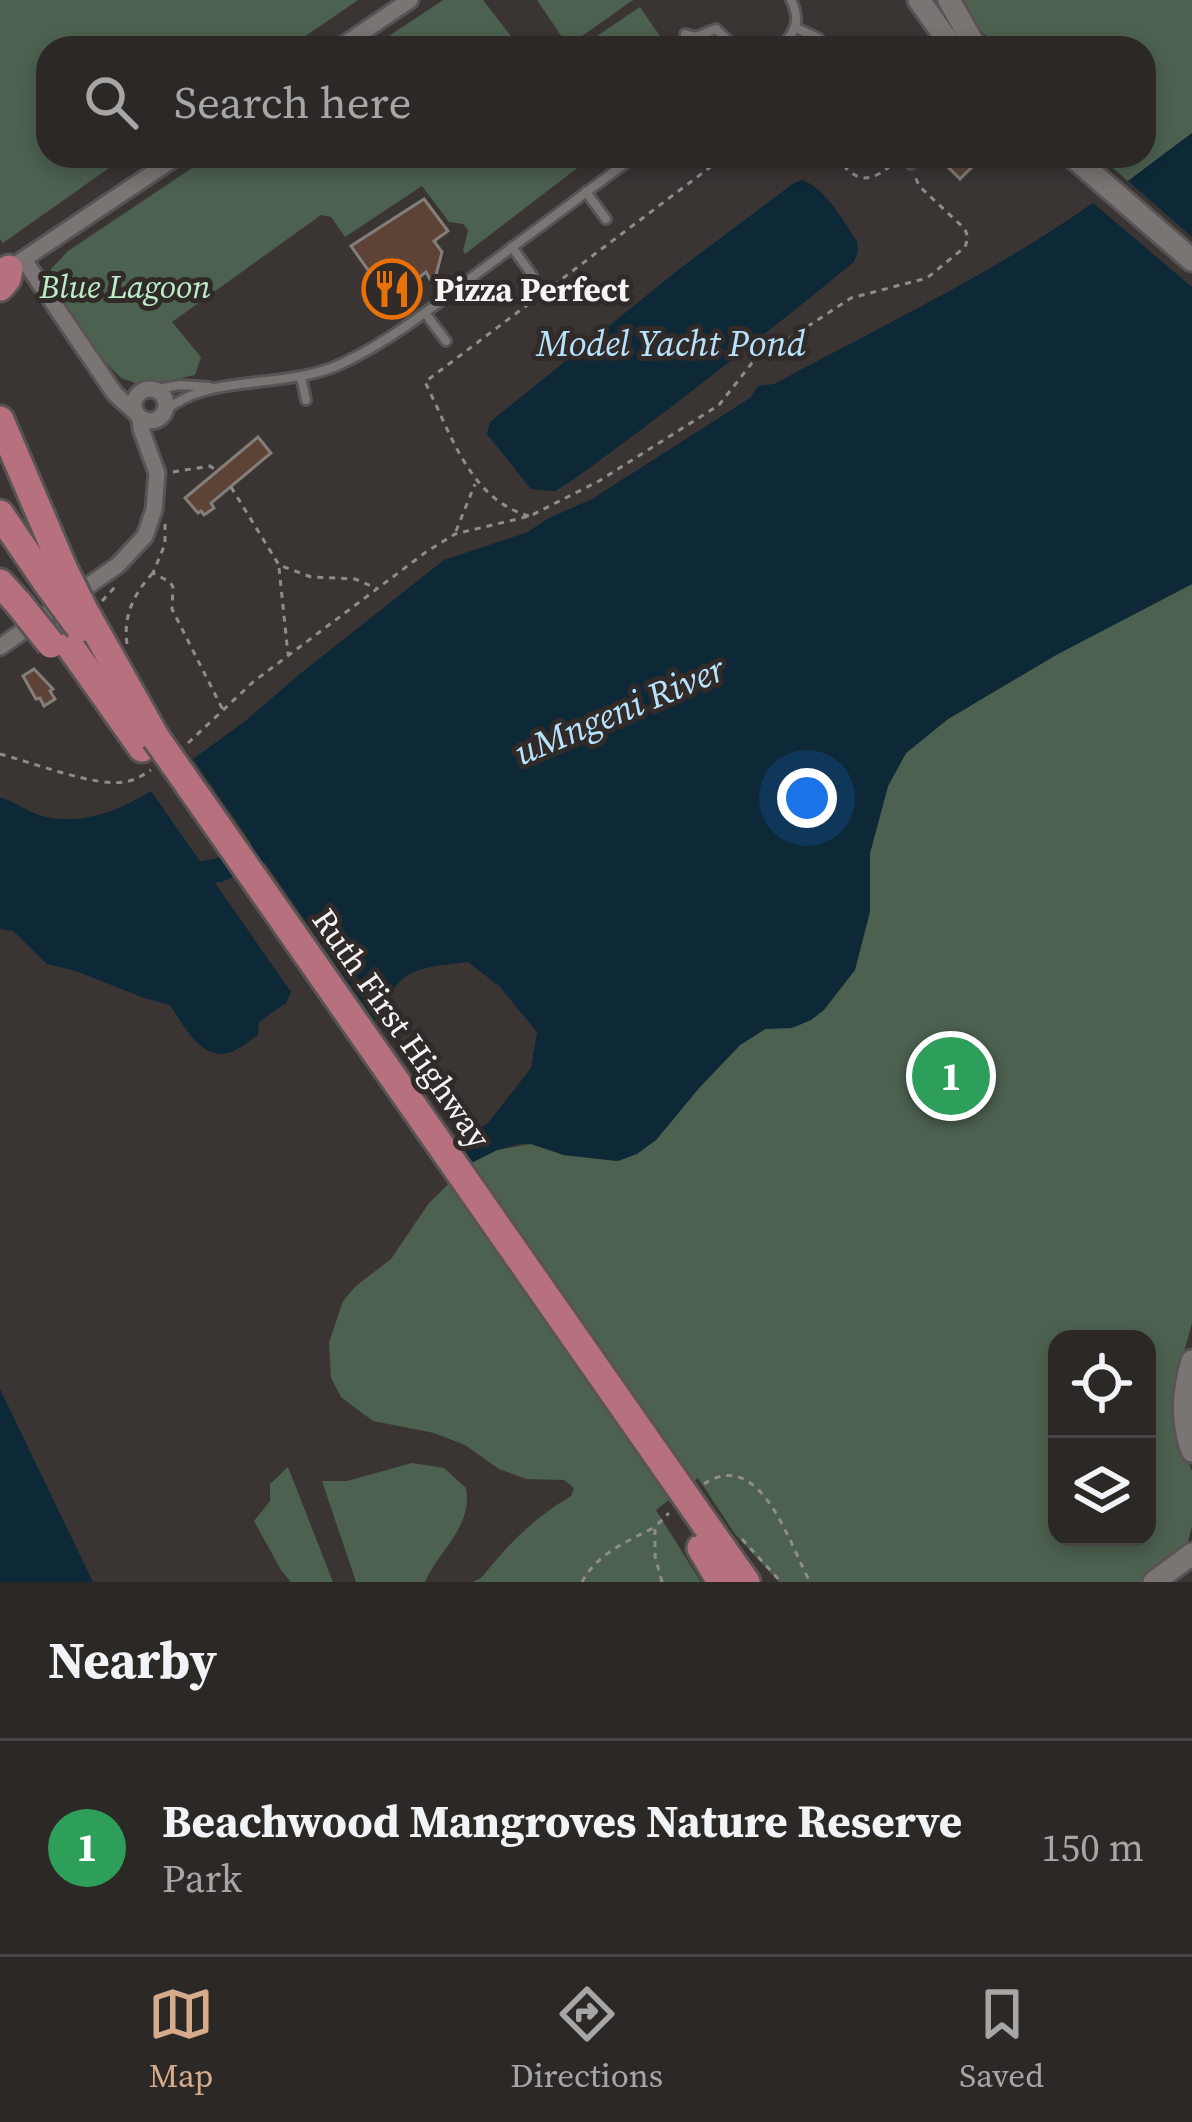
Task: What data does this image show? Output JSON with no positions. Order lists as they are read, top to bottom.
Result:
{
  "streets": {
    "highway": ["Ruth First Highway"]
  },
  "water": ["Model Yacht Pond", "uMngeni River"],
  "parks": ["Blue Lagoon"],
  "places": {
    "restaurant": ["Pizza Perfect"]
  },
  "page": {
    "search": "Search here",
    "pins": "1",
    "heading": "Nearby",
    "list": [
      {
        "mark": "1",
        "name": "Beachwood Mangroves Nature Reserve",
        "note": "Park",
        "value": "150 m"
      }
    ],
    "nav": ["Map", "Directions", "Saved"]
  }
}
